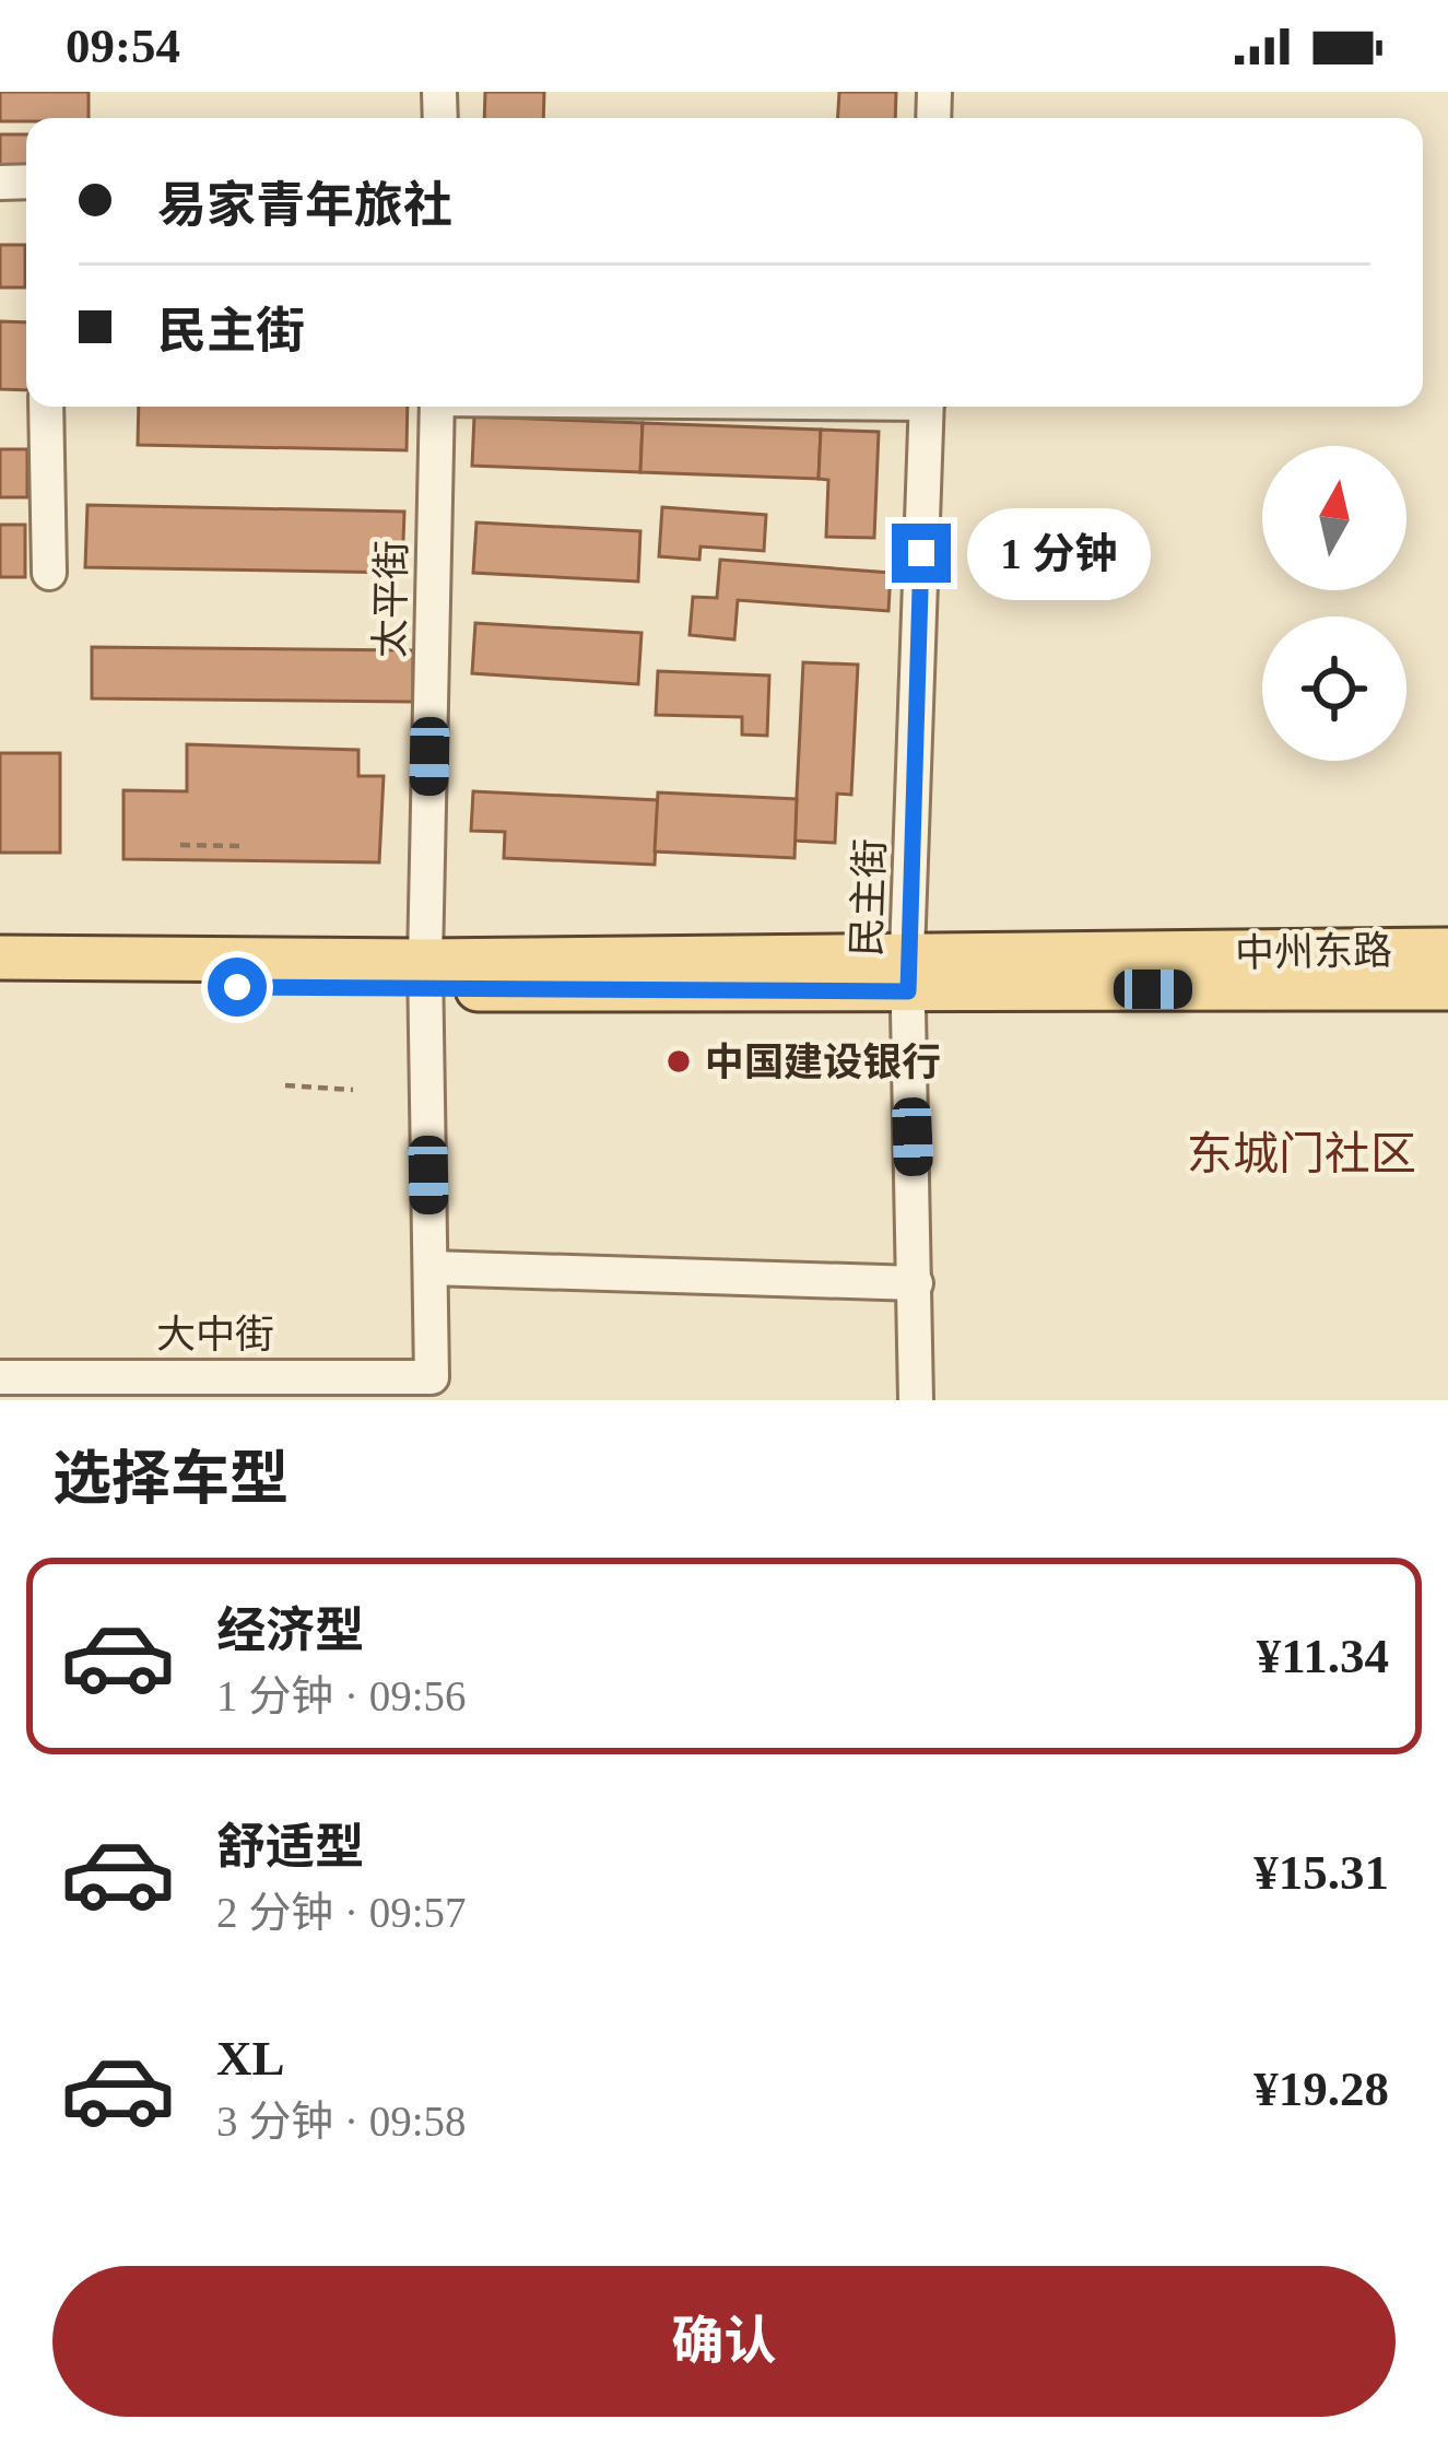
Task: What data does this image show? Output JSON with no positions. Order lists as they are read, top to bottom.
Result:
{
  "streets": {
    "main road": ["中州东路"],
    "street": ["太平街", "民主街", "大中街"]
  },
  "crossings": [
    ["太平街", "中州东路"],
    ["太平街", "大中街"],
    ["民主街", "中州东路"]
  ],
  "districts": ["东城门社区"],
  "places": ["中国建设银行"],
  "north": "top",
  "page": {
    "status": "09:54",
    "banner": ["易家青年旅社", "民主街"],
    "bubble": "1 分钟",
    "heading": "选择车型",
    "list": [
      {
        "name": "经济型",
        "note": "1 分钟 · 09:56",
        "value": "¥11.34"
      },
      {
        "name": "舒适型",
        "note": "2 分钟 · 09:57",
        "value": "¥15.31"
      },
      {
        "name": "XL",
        "note": "3 分钟 · 09:58",
        "value": "¥19.28"
      }
    ],
    "buttons": "确认"
  }
}
